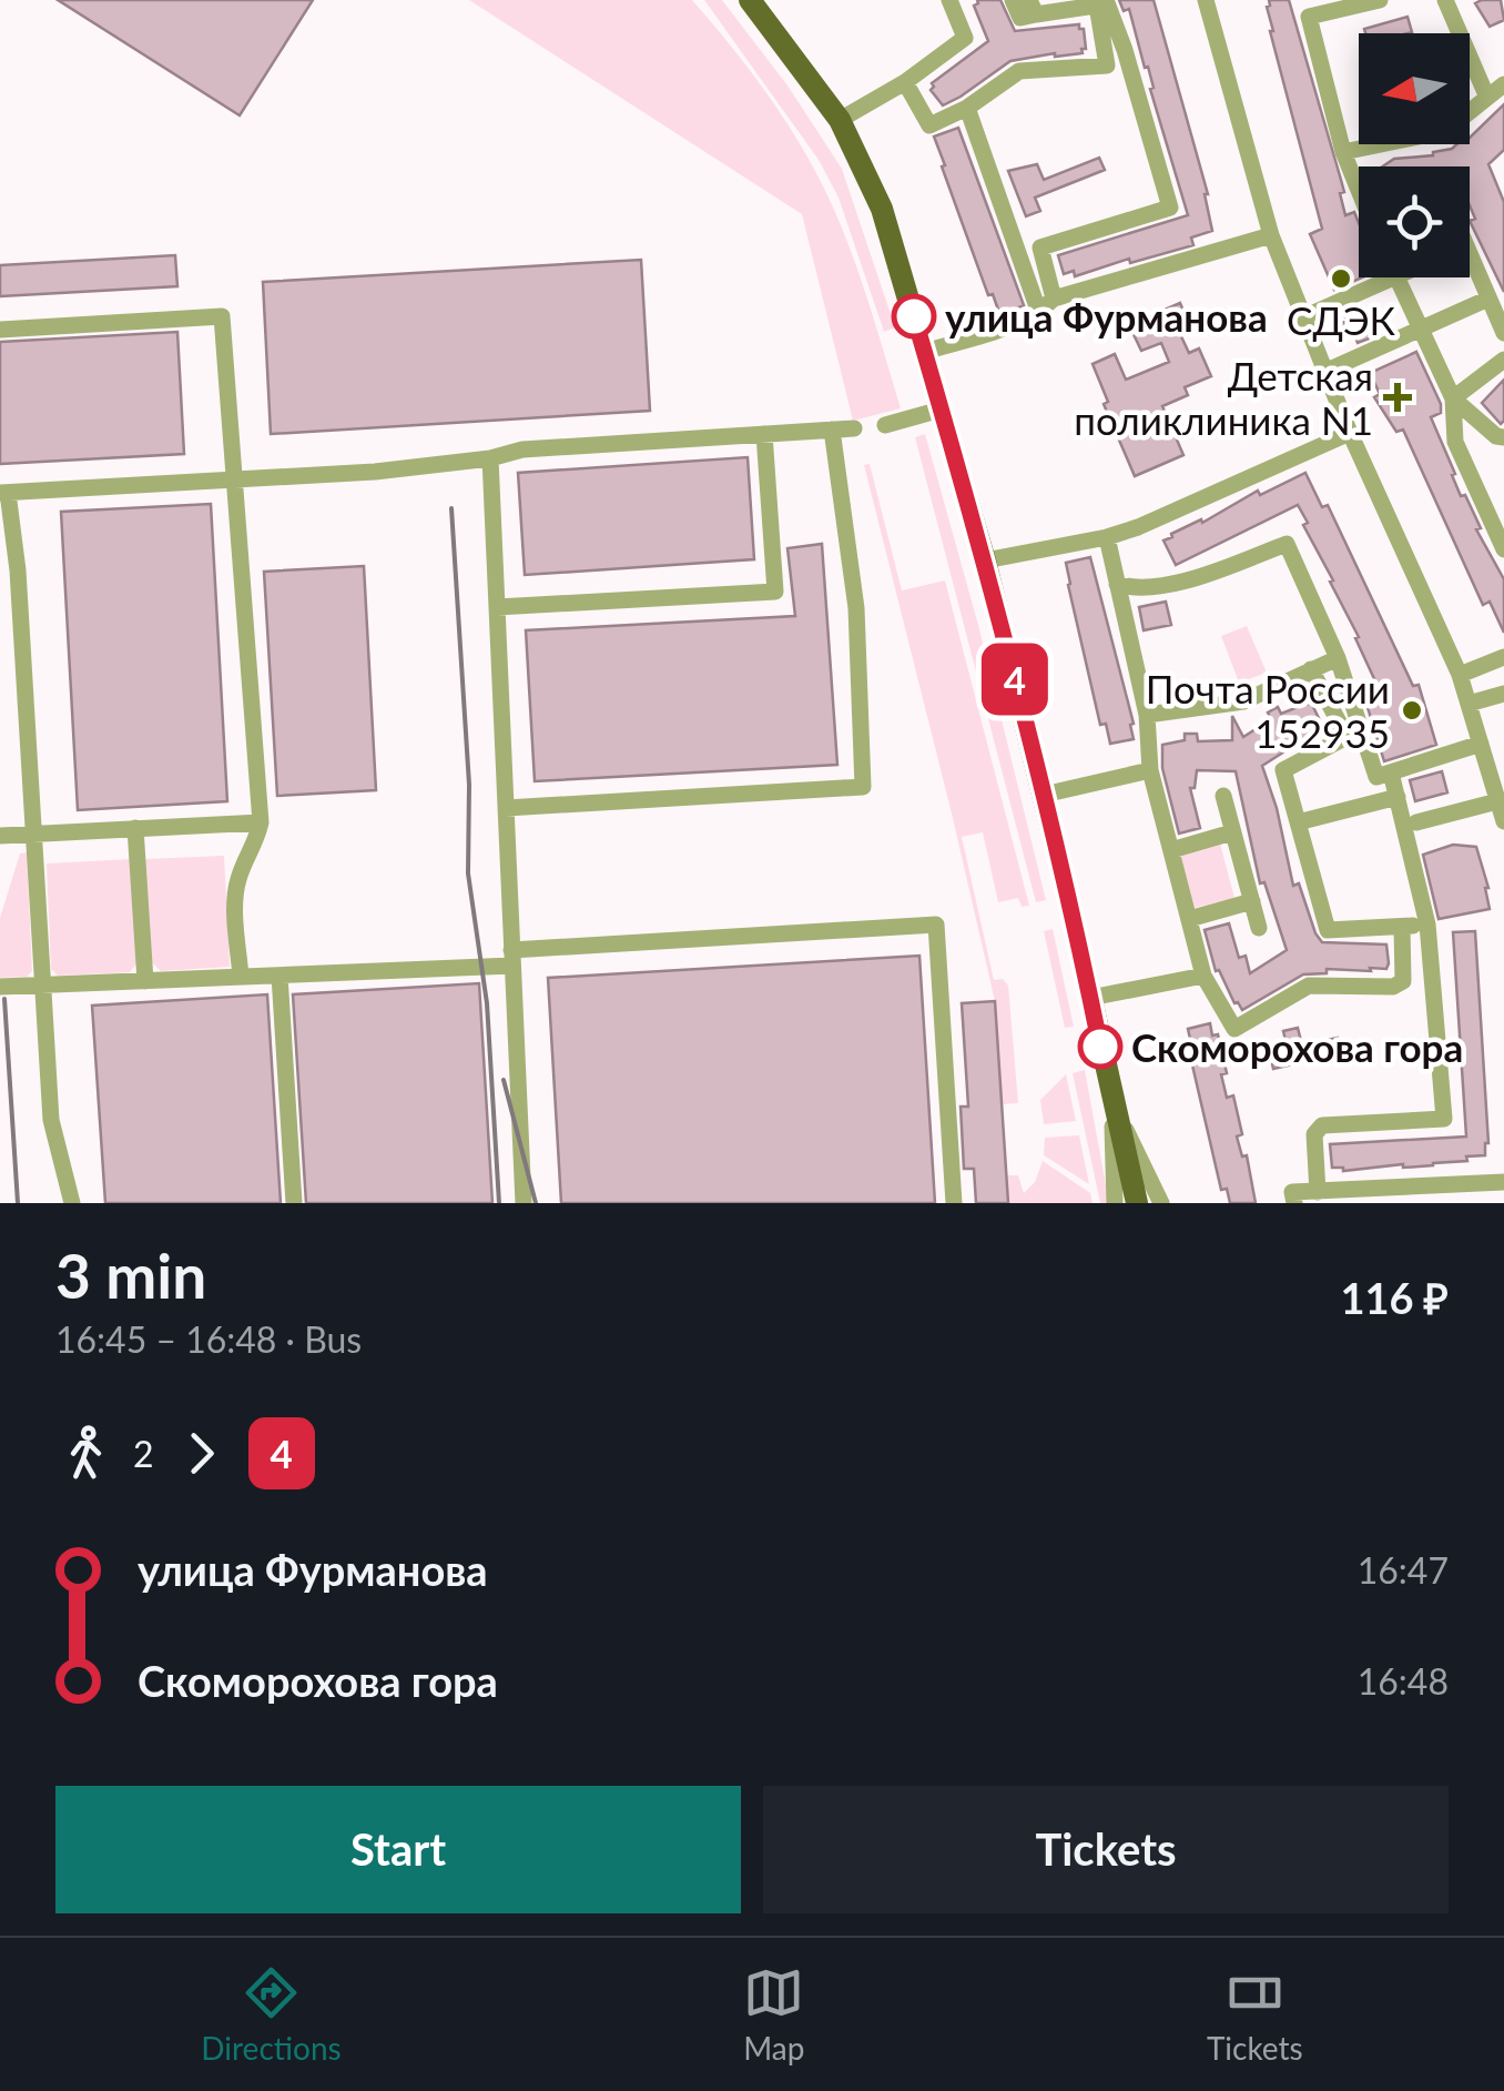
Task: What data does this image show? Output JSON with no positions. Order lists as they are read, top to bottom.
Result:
{
  "places": {
    "other": [
      "СДЭК",
      "улица Фурманова",
      "Почта России 152935",
      "Скоморохова гора"
    ],
    "health": ["Детская поликлиника N1"]
  },
  "lines": ["bus line 4"],
  "north": "left",
  "page": {
    "on_map": "4",
    "heading": ["3 min", "16:45 – 16:48 · Bus", "116 ₽"],
    "legs": ["2", "4"],
    "list": [
      {
        "name": "улица Фурманова",
        "value": "16:47"
      },
      {
        "name": "Скоморохова гора",
        "value": "16:48"
      }
    ],
    "buttons": ["Start", "Tickets"],
    "tabs": ["Directions", "Map", "Tickets"]
  }
}
